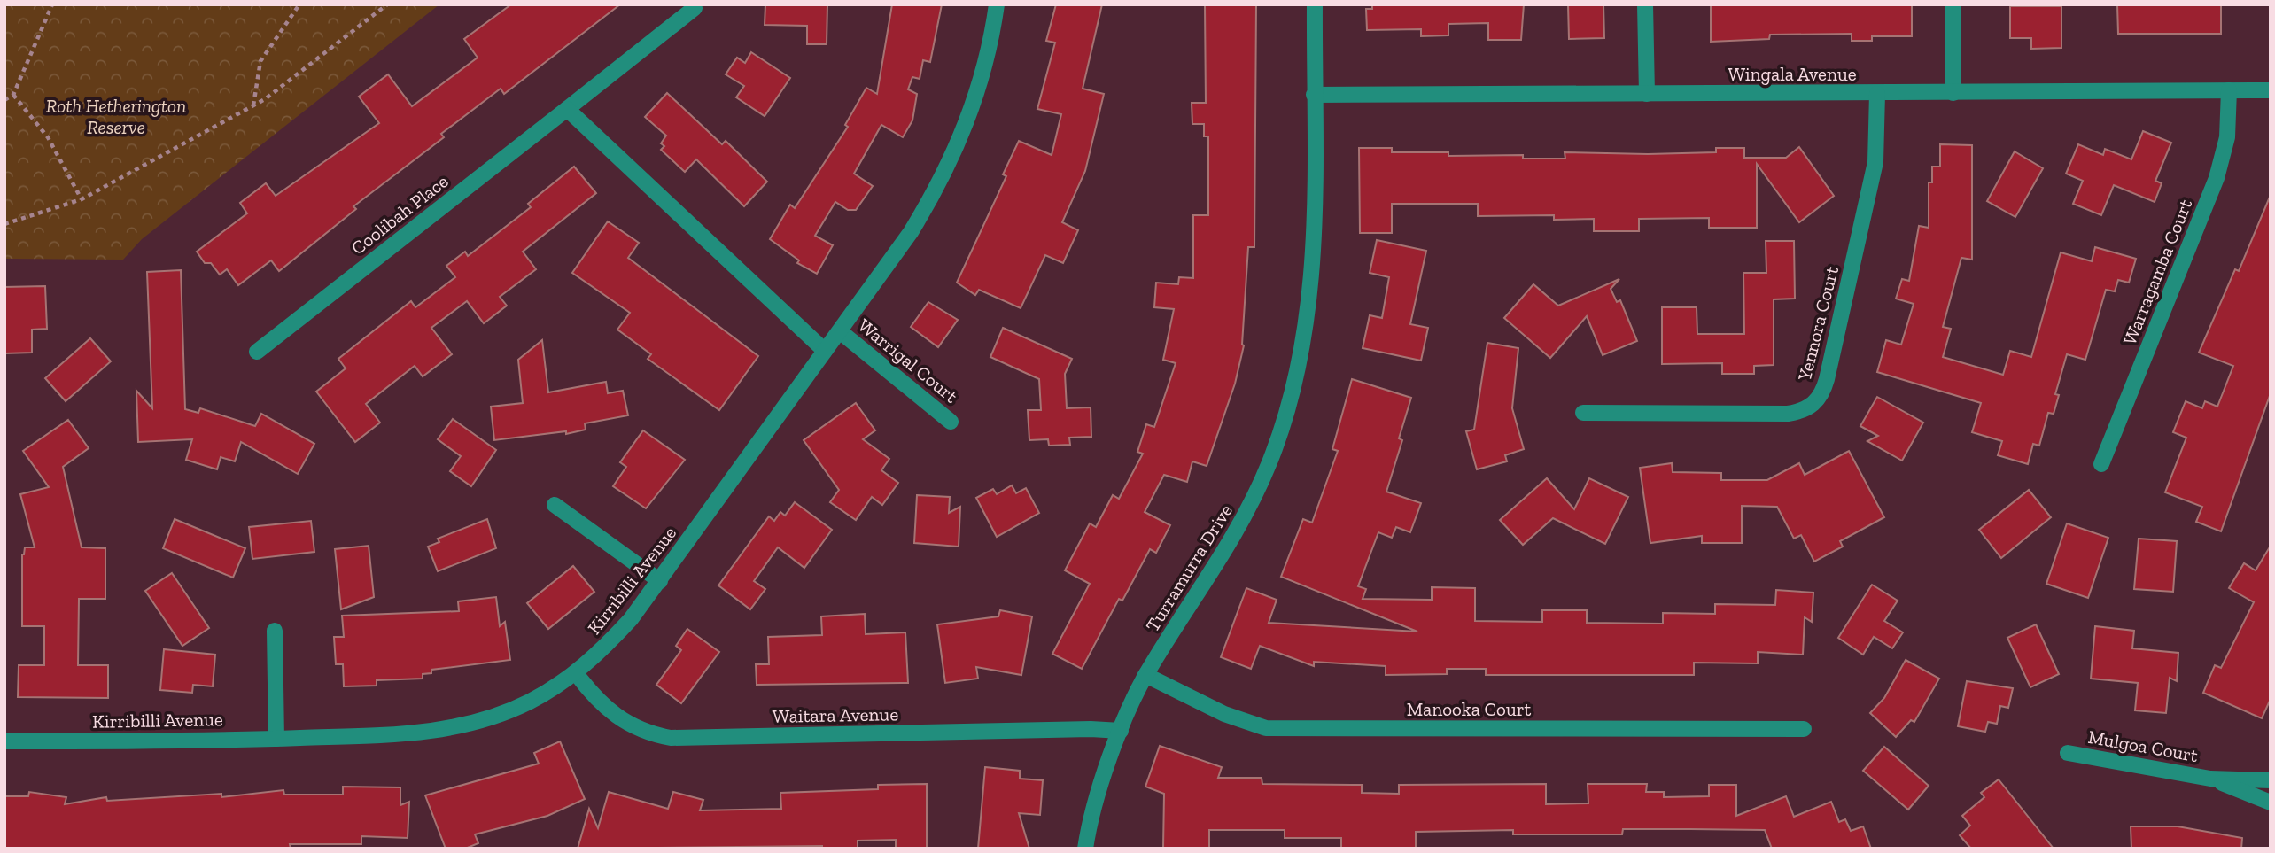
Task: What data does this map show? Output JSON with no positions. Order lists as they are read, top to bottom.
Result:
{
  "streets": {
    "street": [
      "Wingala Avenue",
      "Coolibah Place",
      "Warragamba Court",
      "Yennora Court",
      "Warrigal Court",
      "Turramurra Drive",
      "Kirribilli Avenue",
      "Manooka Court",
      "Waitara Avenue",
      "Mulgoa Court"
    ]
  },
  "crossings": [
    ["Wingala Avenue", "Warragamba Court"],
    ["Wingala Avenue", "Yennora Court"],
    ["Wingala Avenue", "Turramurra Drive"],
    ["Warrigal Court", "Kirribilli Avenue"],
    ["Turramurra Drive", "Manooka Court"],
    ["Turramurra Drive", "Waitara Avenue"],
    ["Kirribilli Avenue", "Waitara Avenue"]
  ],
  "parks": ["Roth Hetherington Reserve"]
}
